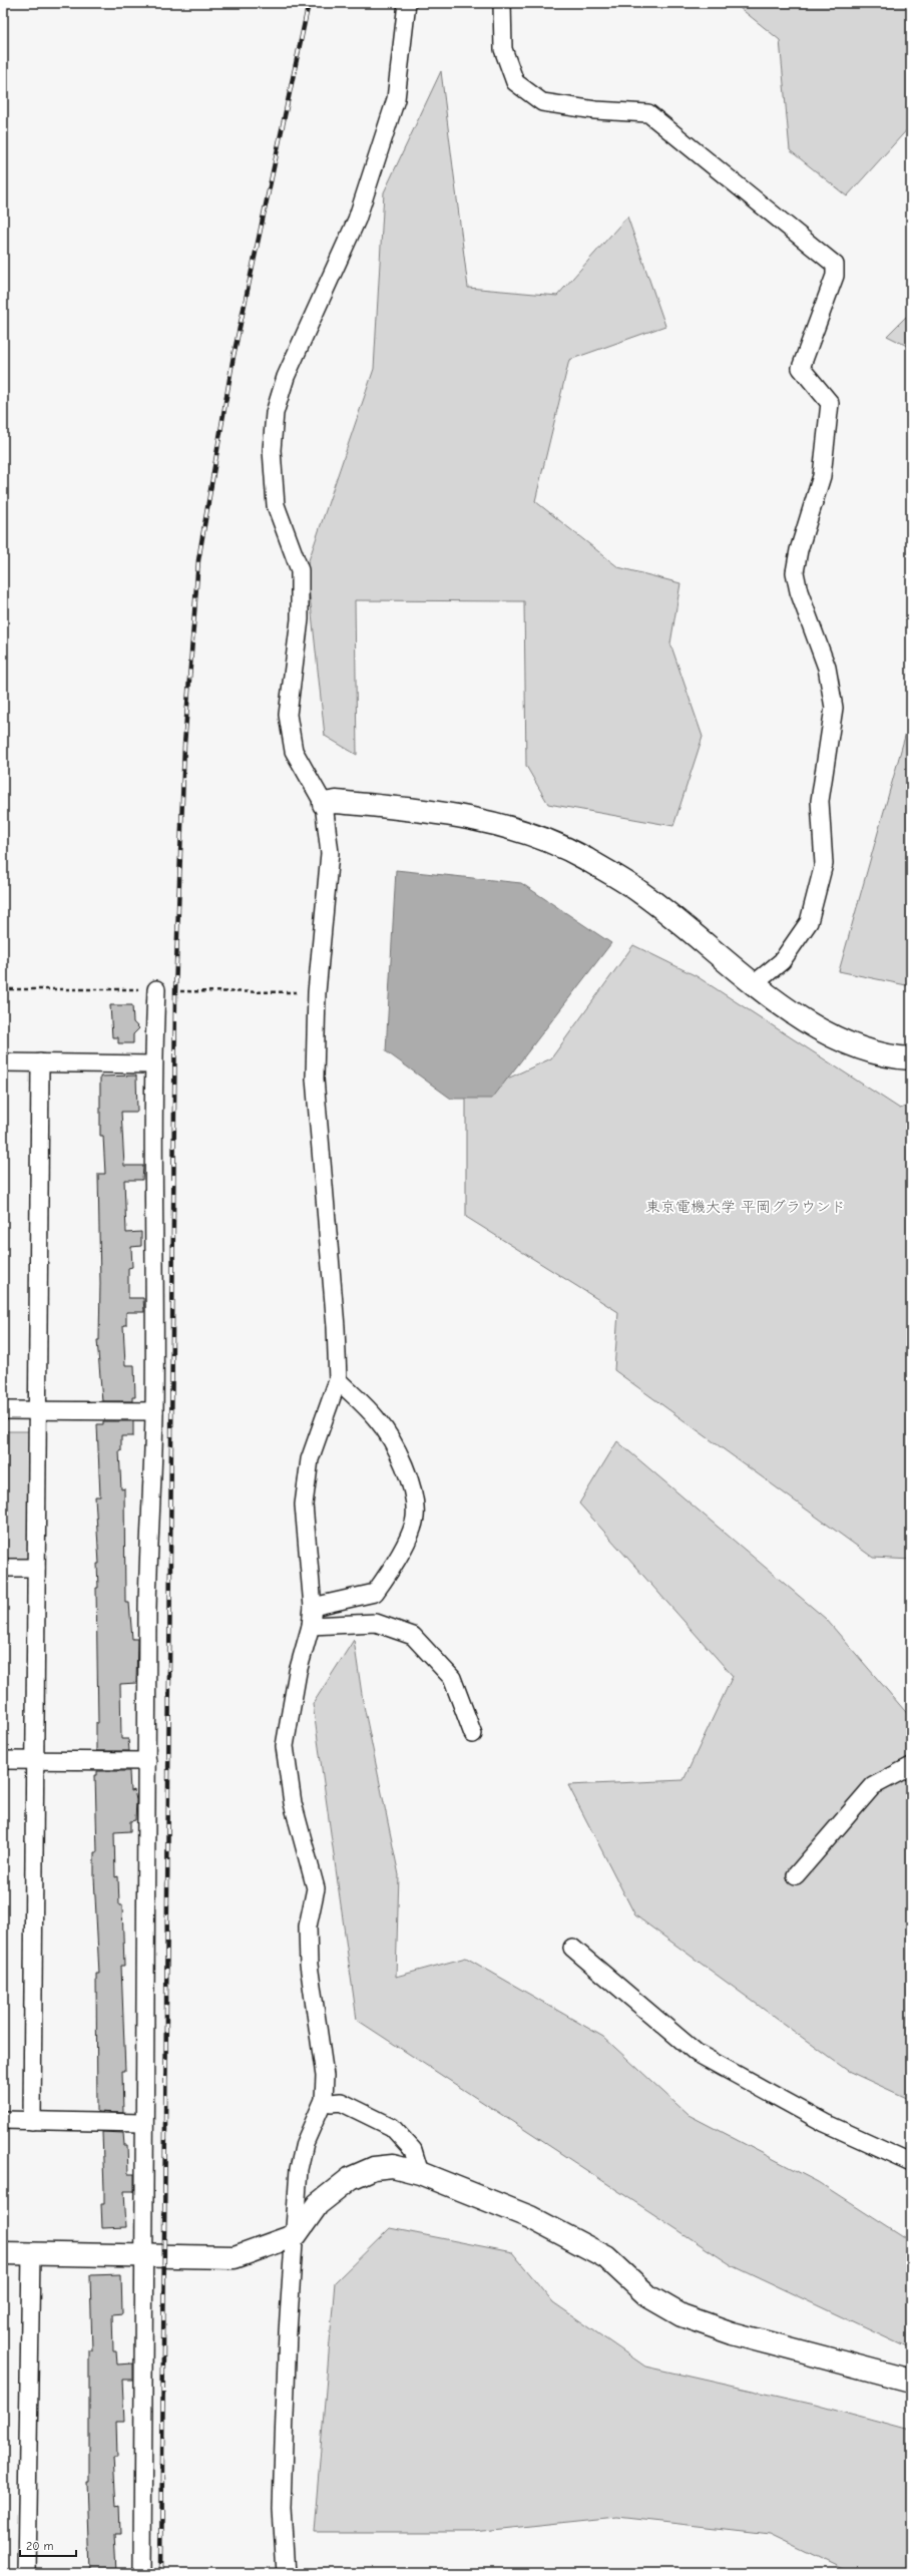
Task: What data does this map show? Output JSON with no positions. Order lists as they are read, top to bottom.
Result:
{
  "parks": ["東京電機大学 平岡グラウンド"],
  "scale_bar": "20 m"
}
